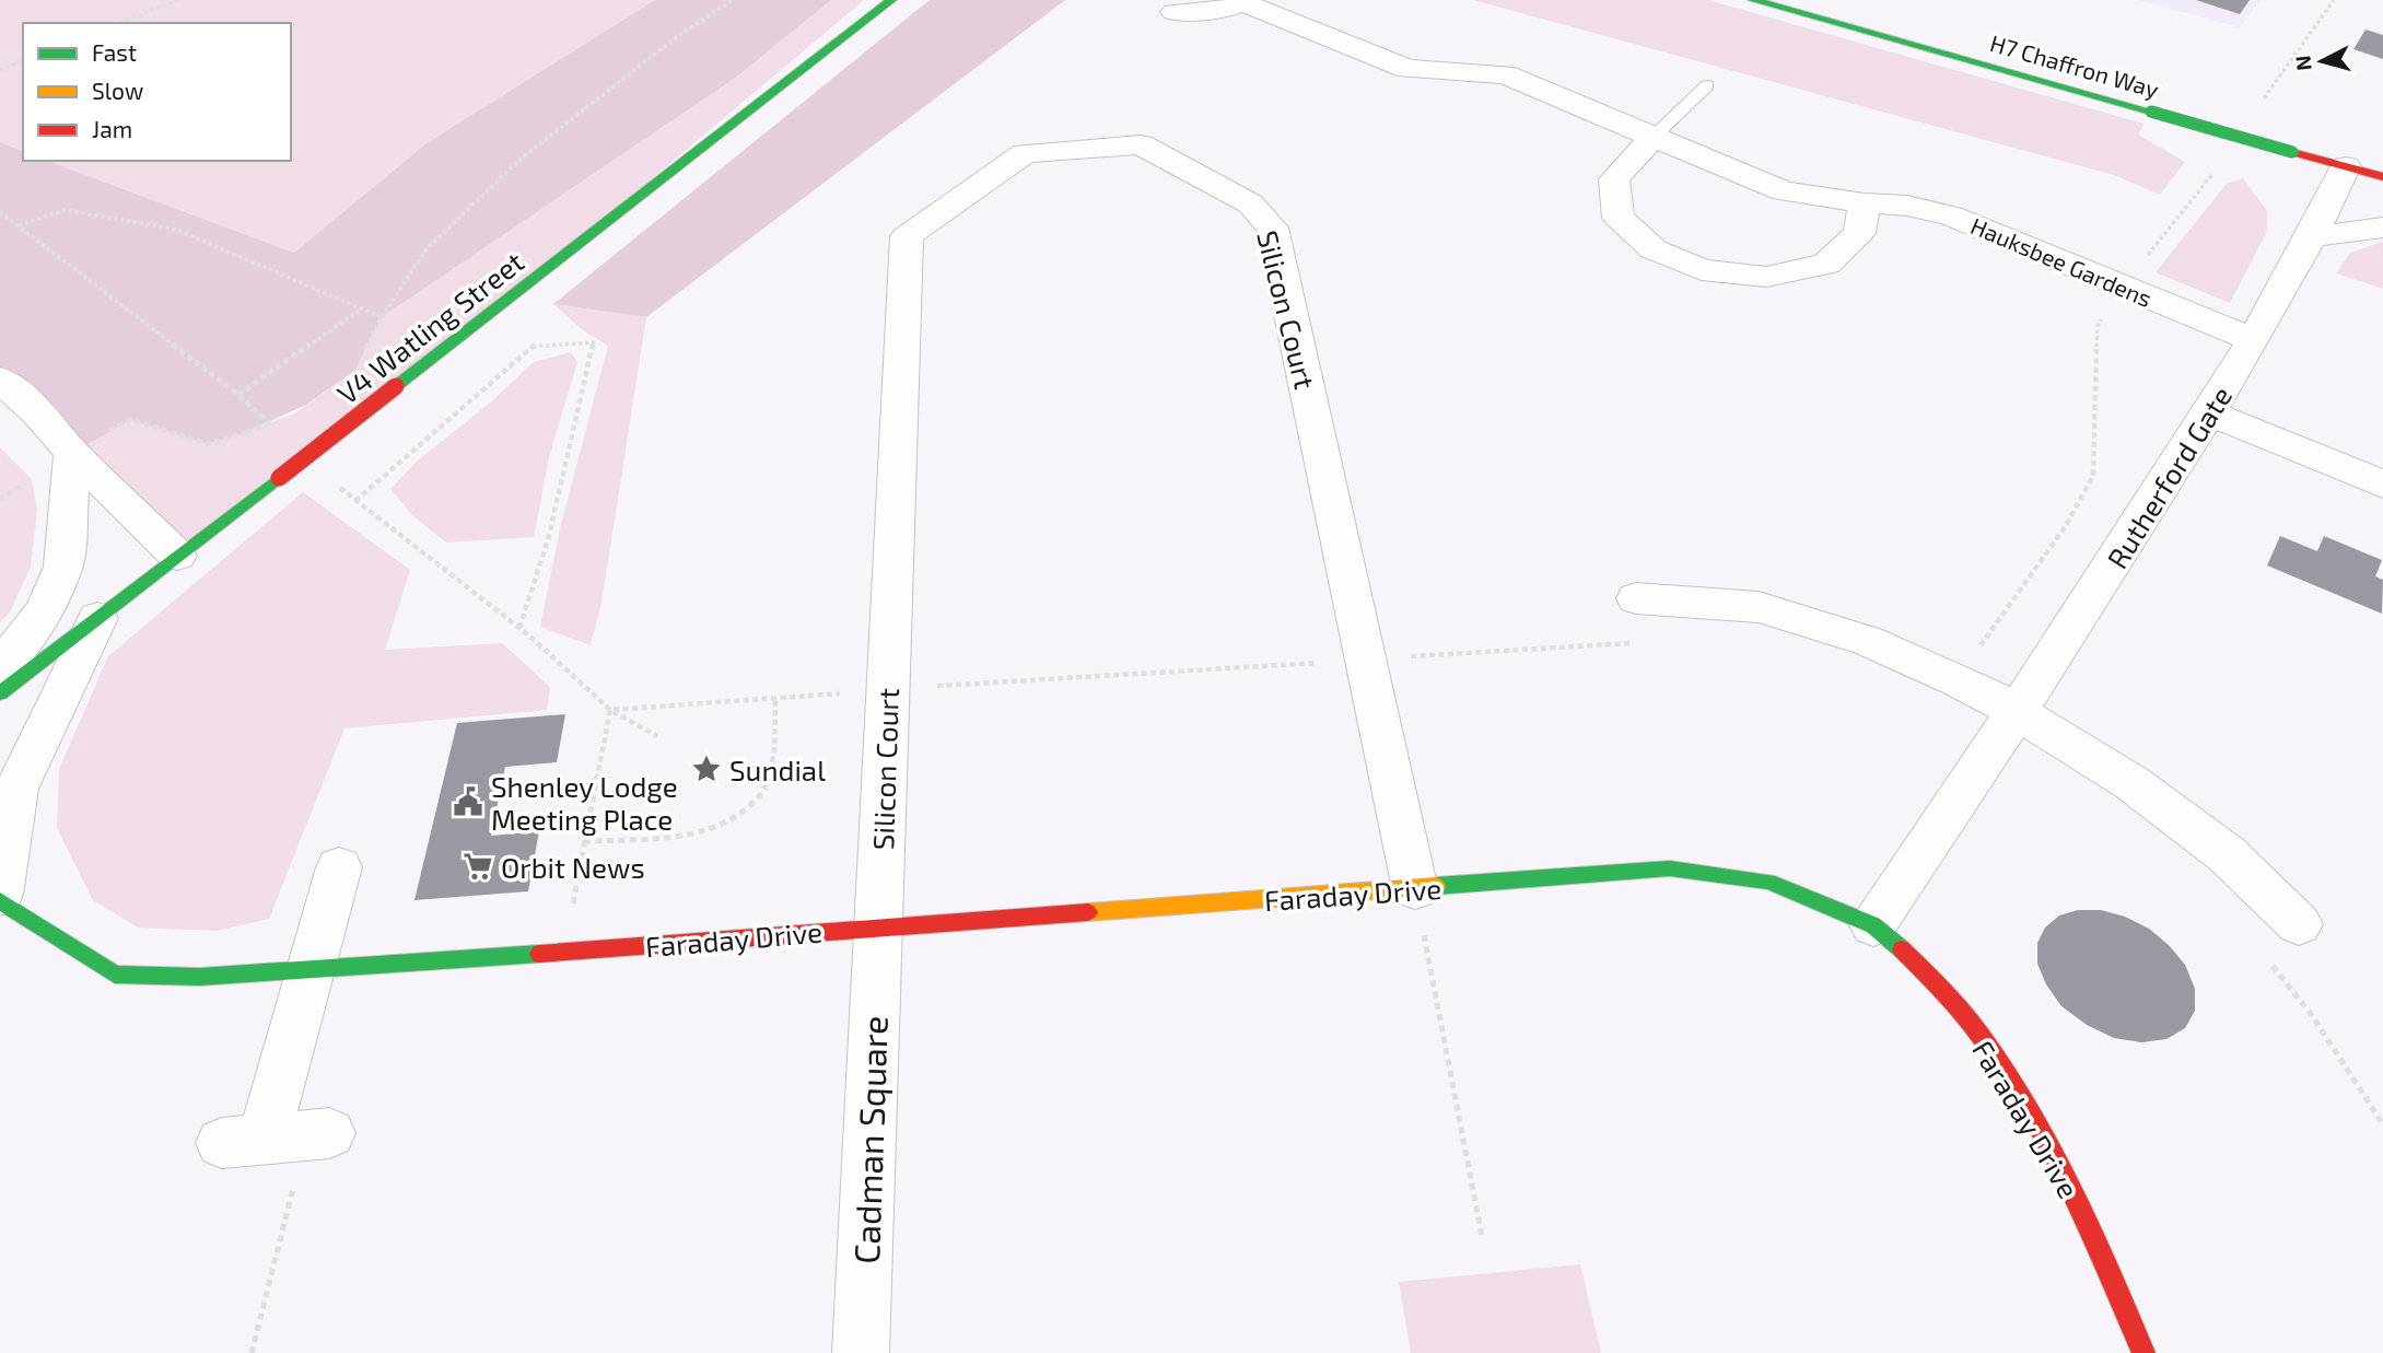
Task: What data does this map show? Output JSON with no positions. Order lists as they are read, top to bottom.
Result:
{
  "streets": {
    "street": [
      "H7 Chaffron Way",
      "Hauksbee Gardens",
      "Silicon Court",
      "V4 Watling Street",
      "Rutherford Gate",
      "Faraday Drive",
      "Cadman Square"
    ]
  },
  "crossings": [
    ["Hauksbee Gardens", "Rutherford Gate"],
    ["Silicon Court", "Faraday Drive"],
    ["Silicon Court", "Cadman Square"],
    ["Rutherford Gate", "Faraday Drive"],
    ["Faraday Drive", "Cadman Square"]
  ],
  "places": {
    "place": ["Sundial"],
    "public building": ["Shenley Lodge Meeting Place"],
    "supermarket": ["Orbit News"]
  },
  "legend": ["Fast", "Slow", "Jam"],
  "north": "left"
}
